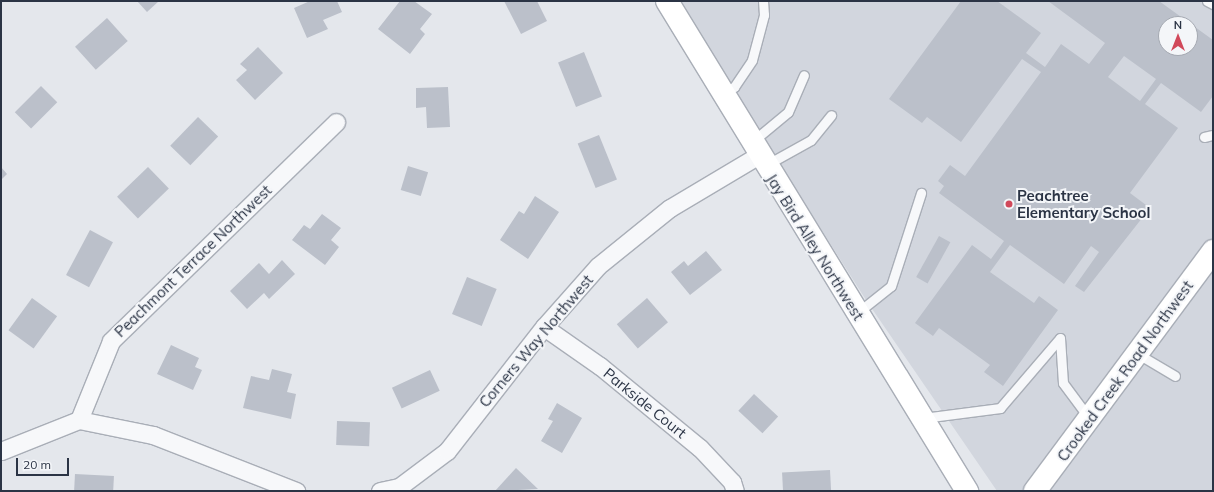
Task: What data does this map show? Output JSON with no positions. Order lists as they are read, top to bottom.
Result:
{
  "streets": {
    "street": [
      "Jay Bird Alley Northwest",
      "Peachmont Terrace Northwest",
      "Corners Way Northwest",
      "Crooked Creek Road Northwest",
      "Parkside Court"
    ]
  },
  "crossings": [
    ["Jay Bird Alley Northwest", "Corners Way Northwest"],
    ["Corners Way Northwest", "Parkside Court"]
  ],
  "places": ["Peachtree Elementary School"],
  "scale_bar": "20 m",
  "north": "top"
}
